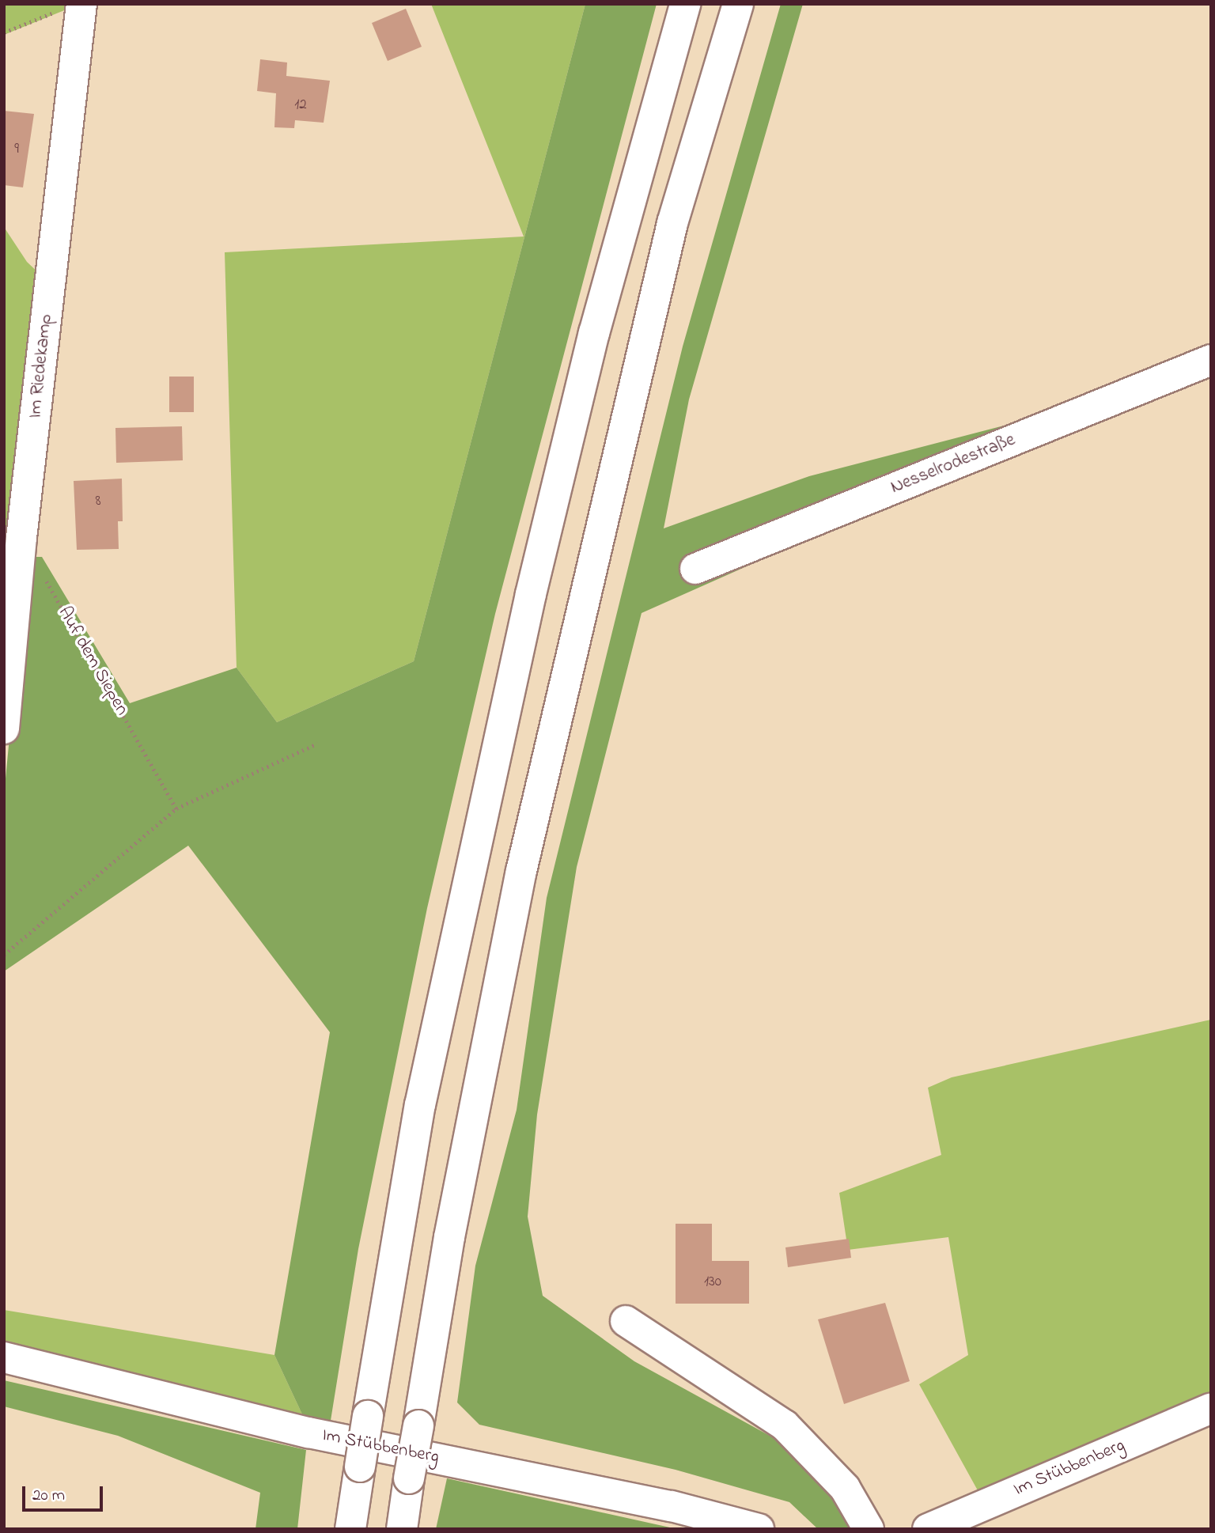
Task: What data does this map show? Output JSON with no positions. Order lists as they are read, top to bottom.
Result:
{
  "streets": {
    "main road": ["Im Riedekamp", "Nesselrodestraße", "Im Stübbenberg"],
    "path": ["Auf dem Siepen"]
  },
  "house_numbers": [
    "12",
    "9",
    "8",
    "130"
  ],
  "scale_bar": "20 m"
}
